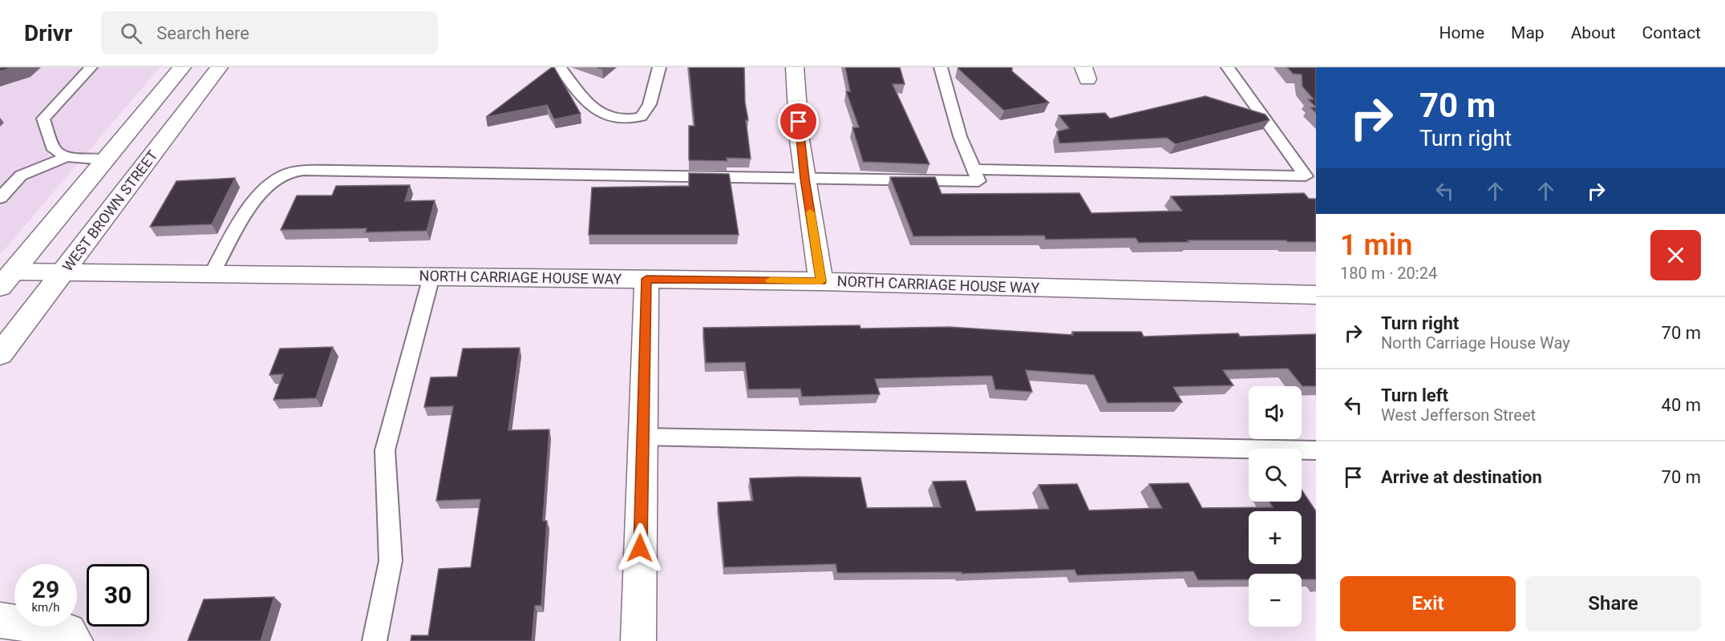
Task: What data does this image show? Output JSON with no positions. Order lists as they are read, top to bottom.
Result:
{
  "streets": {
    "street": ["WEST BROWN STREET", "NORTH CARRIAGE HOUSE WAY"]
  },
  "crossings": [
    ["WEST BROWN STREET", "NORTH CARRIAGE HOUSE WAY"]
  ],
  "page": {
    "header": "Drivr",
    "search": "Search here",
    "nav": [
      "Home",
      "Map",
      "About",
      "Contact"
    ],
    "turn": ["70 m", "Turn right"],
    "heading": ["1 min", "180 m · 20:24"],
    "list": [
      {
        "name": "Turn right",
        "note": "North Carriage House Way",
        "value": "70 m"
      },
      {
        "name": "Turn left",
        "note": "West Jefferson Street",
        "value": "40 m"
      },
      {
        "name": "Arrive at destination",
        "value": "70 m"
      }
    ],
    "map_buttons": ["+", "−"],
    "speed": "29 km/h",
    "limit": "30",
    "buttons": ["Exit", "Share"]
  }
}
